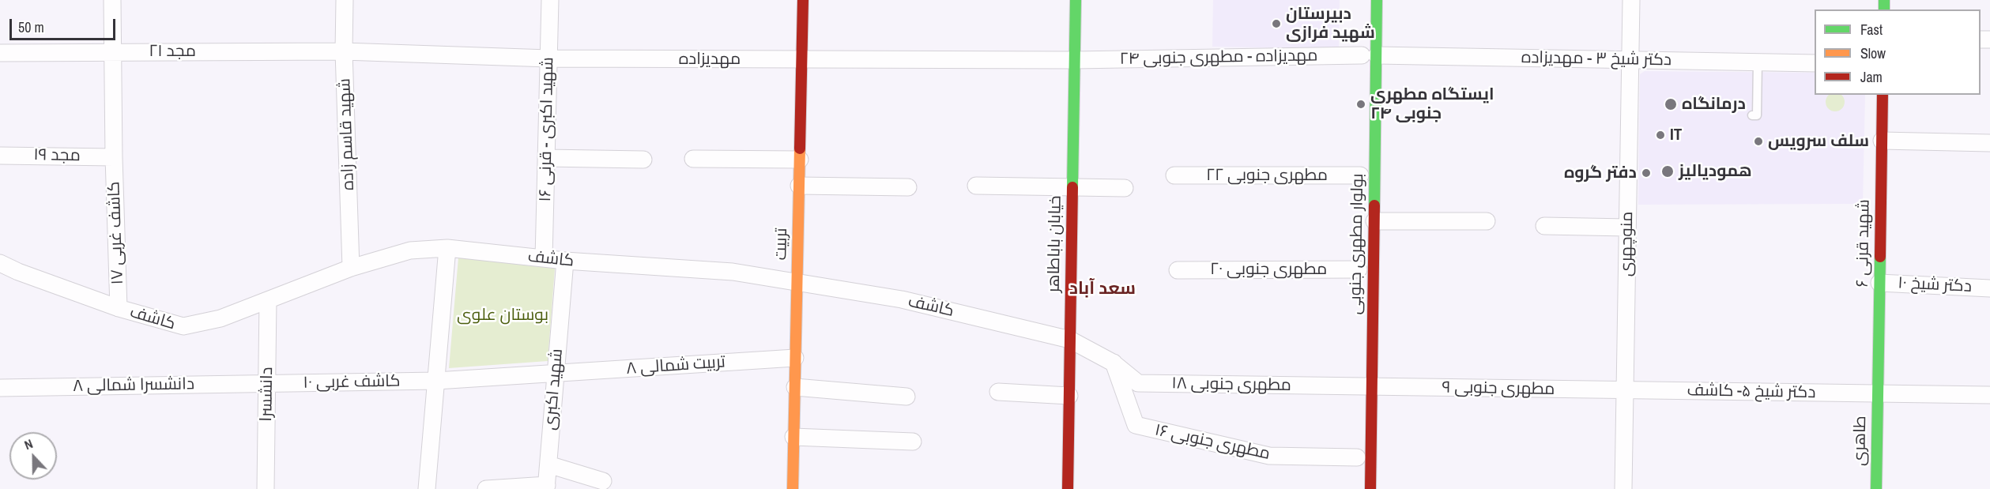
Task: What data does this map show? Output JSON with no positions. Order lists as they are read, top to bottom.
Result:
{
  "streets": {
    "street": [
      "مجد ۲۱",
      "مهدیزاده - مطهری جنوبی ۲۴",
      "مهدیزاده",
      "دکتر شیخ ۳ - مهدیزاده",
      "شهید اکبری - قرنی ۱۶",
      "شهید قاسم زاده",
      "مجد ۱۹",
      "مطهری جنوبی ۲۲",
      "کاشف غربی ۱۷",
      "شهید قرنی ۶",
      "تربیت",
      "خیابان باباطاهر",
      "بولوار مطهری جنوبی",
      "منوچهری",
      "کاشف",
      "مطهری جنوبی ۲۰",
      "دکتر شیخ ۱۰",
      "تربیت شمالی ۸",
      "کاشف غربی ۱۰",
      "مطهری جنوبی ۱۸",
      "دانشسرا شمالی ۸",
      "مطهری جنوبی ۹",
      "شهید اکبری",
      "دکتر شیخ ۵- کاشف",
      "دانشسرا",
      "طاهری",
      "مطهری جنوبی ۱۶"
    ]
  },
  "crossings": [
    ["مجد ۲۱", "مهدیزاده"],
    ["مجد ۲۱", "شهید قاسم زاده"],
    ["مجد ۲۱", "کاشف غربی ۱۷"],
    ["مهدیزاده - مطهری جنوبی ۲۴", "مهدیزاده"],
    ["مهدیزاده - مطهری جنوبی ۲۴", "دکتر شیخ ۳ - مهدیزاده"],
    ["مهدیزاده - مطهری جنوبی ۲۴", "خیابان باباطاهر"],
    ["مهدیزاده - مطهری جنوبی ۲۴", "بولوار مطهری جنوبی"],
    ["مهدیزاده", "شهید اکبری - قرنی ۱۶"],
    ["مهدیزاده", "شهید قاسم زاده"],
    ["مهدیزاده", "تربیت"],
    ["مهدیزاده", "خیابان باباطاهر"],
    ["دکتر شیخ ۳ - مهدیزاده", "بولوار مطهری جنوبی"],
    ["دکتر شیخ ۳ - مهدیزاده", "منوچهری"],
    ["شهید اکبری - قرنی ۱۶", "کاشف"],
    ["شهید قاسم زاده", "کاشف"],
    ["مجد ۱۹", "کاشف غربی ۱۷"],
    ["کاشف غربی ۱۷", "کاشف"],
    ["شهید قرنی ۶", "دکتر شیخ ۱۰"],
    ["شهید قرنی ۶", "دکتر شیخ ۵- کاشف"],
    ["شهید قرنی ۶", "طاهری"],
    ["تربیت", "کاشف"],
    ["تربیت", "تربیت شمالی ۸"],
    ["خیابان باباطاهر", "کاشف"],
    ["بولوار مطهری جنوبی", "مطهری جنوبی ۱۸"],
    ["بولوار مطهری جنوبی", "مطهری جنوبی ۹"],
    ["منوچهری", "مطهری جنوبی ۹"],
    ["منوچهری", "دکتر شیخ ۵- کاشف"],
    ["کاشف", "مطهری جنوبی ۱۸"],
    ["کاشف", "شهید اکبری"],
    ["کاشف", "دانشسرا"],
    ["کاشف", "مطهری جنوبی ۱۶"],
    ["تربیت شمالی ۸", "کاشف غربی ۱۰"],
    ["تربیت شمالی ۸", "شهید اکبری"],
    ["کاشف غربی ۱۰", "دانشسرا شمالی ۸"],
    ["کاشف غربی ۱۰", "دانشسرا"],
    ["مطهری جنوبی ۱۸", "مطهری جنوبی ۹"],
    ["مطهری جنوبی ۱۸", "مطهری جنوبی ۱۶"],
    ["دانشسرا شمالی ۸", "دانشسرا"],
    ["مطهری جنوبی ۹", "دکتر شیخ ۵- کاشف"],
    ["دکتر شیخ ۵- کاشف", "طاهری"]
  ],
  "districts": ["سعد آباد"],
  "parks": ["بوستان علوی"],
  "places": [
    "دبیرستان شهید فرازی",
    "ایستگاه مطهری جنوبی ۲۴",
    "درمانگاه",
    "IT",
    "سلف سرویس",
    "همودیالیز",
    "دفتر گروه"
  ],
  "legend": ["Fast", "Slow", "Jam"],
  "scale_bar": "50 m",
  "north": "top"
}
